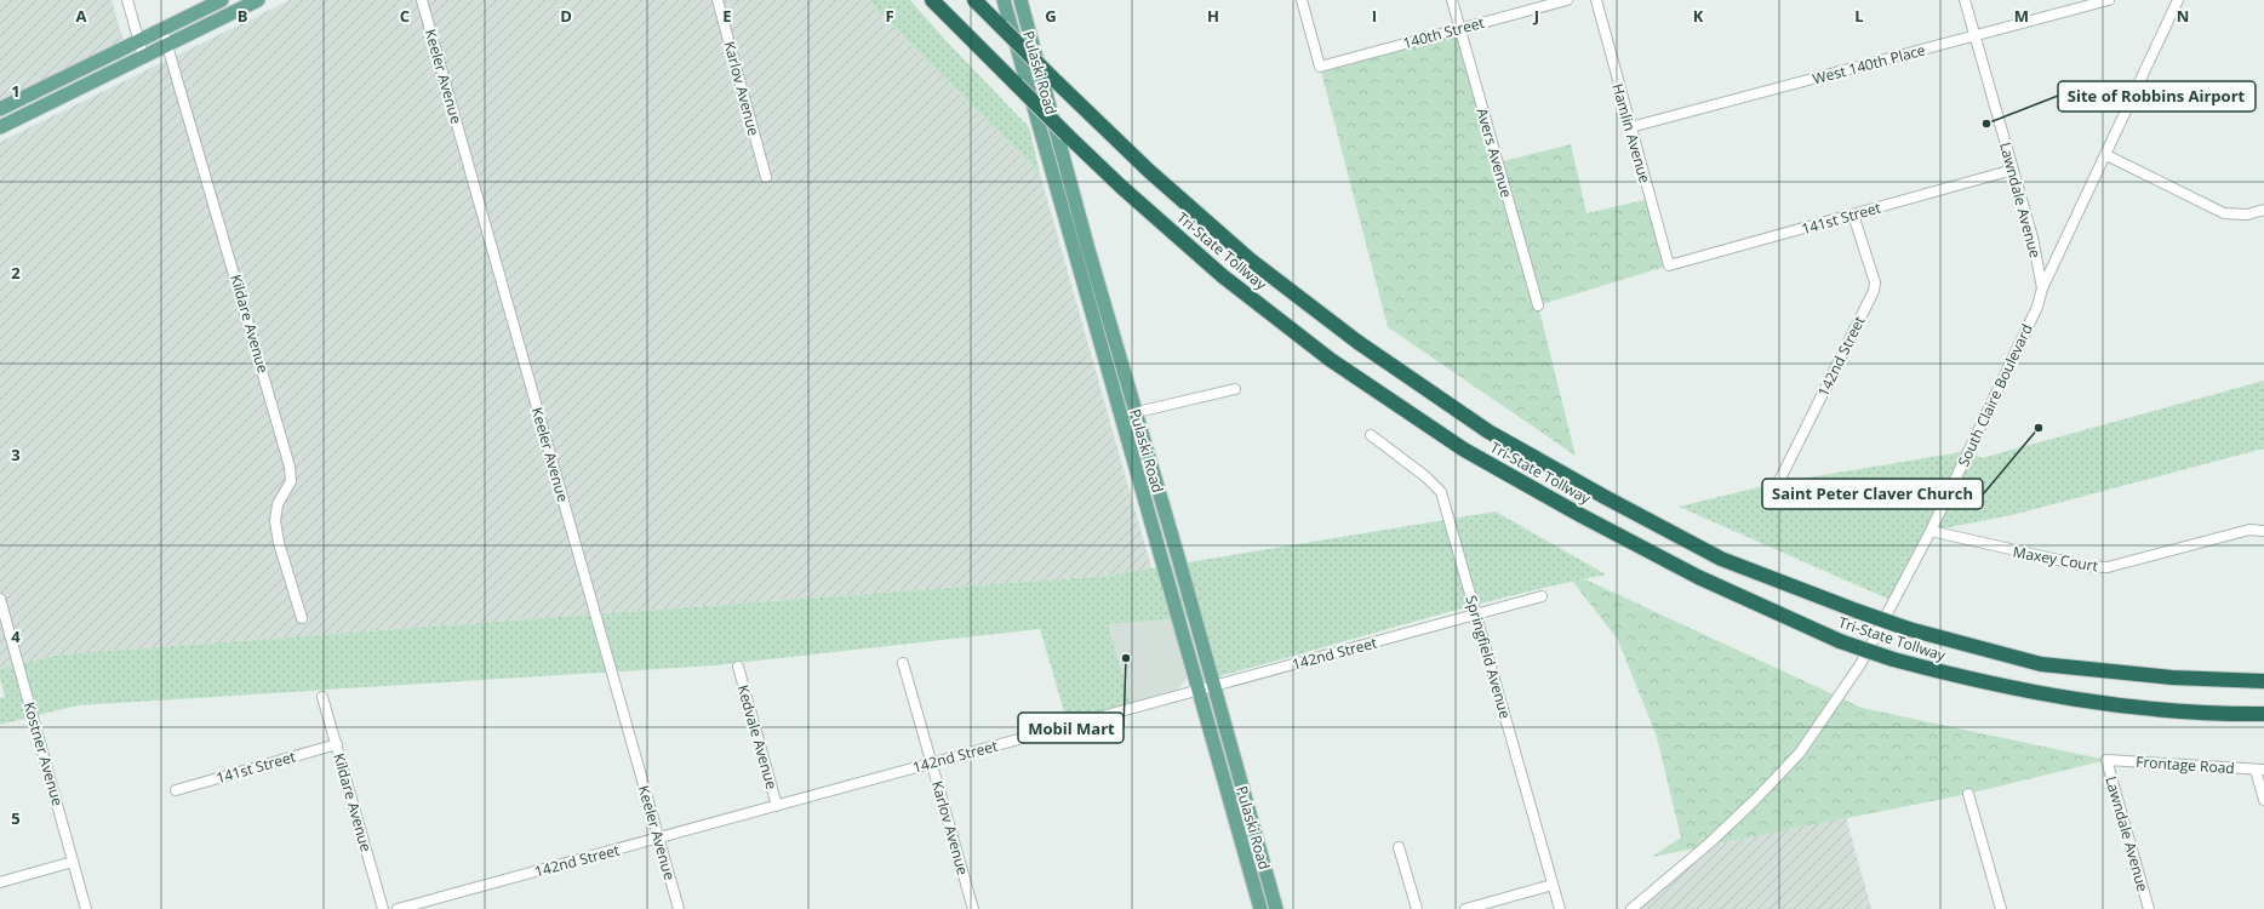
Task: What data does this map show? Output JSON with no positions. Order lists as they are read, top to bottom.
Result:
{
  "streets": {
    "highway": ["Tri-State Tollway"],
    "main road": ["Pulaski Road"],
    "street": [
      "140th Street",
      "West 140th Place",
      "Keeler Avenue",
      "Karlov Avenue",
      "Hamlin Avenue",
      "Avers Avenue",
      "Lawndale Avenue",
      "141st Street",
      "Kildare Avenue",
      "142nd Street",
      "South Claire Boulevard",
      "Maxey Court",
      "Springfield Avenue",
      "Kedvale Avenue",
      "Kostner Avenue",
      "Frontage Road"
    ]
  },
  "crossings": [
    ["140th Street", "Avers Avenue"],
    ["West 140th Place", "Hamlin Avenue"],
    ["West 140th Place", "Lawndale Avenue"],
    ["Pulaski Road", "142nd Street"],
    ["Keeler Avenue", "142nd Street"],
    ["Karlov Avenue", "142nd Street"],
    ["Hamlin Avenue", "141st Street"],
    ["Lawndale Avenue", "141st Street"],
    ["Lawndale Avenue", "South Claire Boulevard"],
    ["Lawndale Avenue", "Frontage Road"],
    ["141st Street", "Kildare Avenue"],
    ["141st Street", "142nd Street"],
    ["142nd Street", "Springfield Avenue"],
    ["142nd Street", "Kedvale Avenue"],
    ["South Claire Boulevard", "Maxey Court"]
  ],
  "places": ["Site of Robbins Airport", "Saint Peter Claver Church", "Mobil Mart"],
  "grid": {
    "columns": [
      "A",
      "B",
      "C",
      "D",
      "E",
      "F",
      "G",
      "H",
      "I",
      "J",
      "K",
      "L",
      "M",
      "N"
    ],
    "rows": [
      "1",
      "2",
      "3",
      "4",
      "5"
    ]
  }
}
